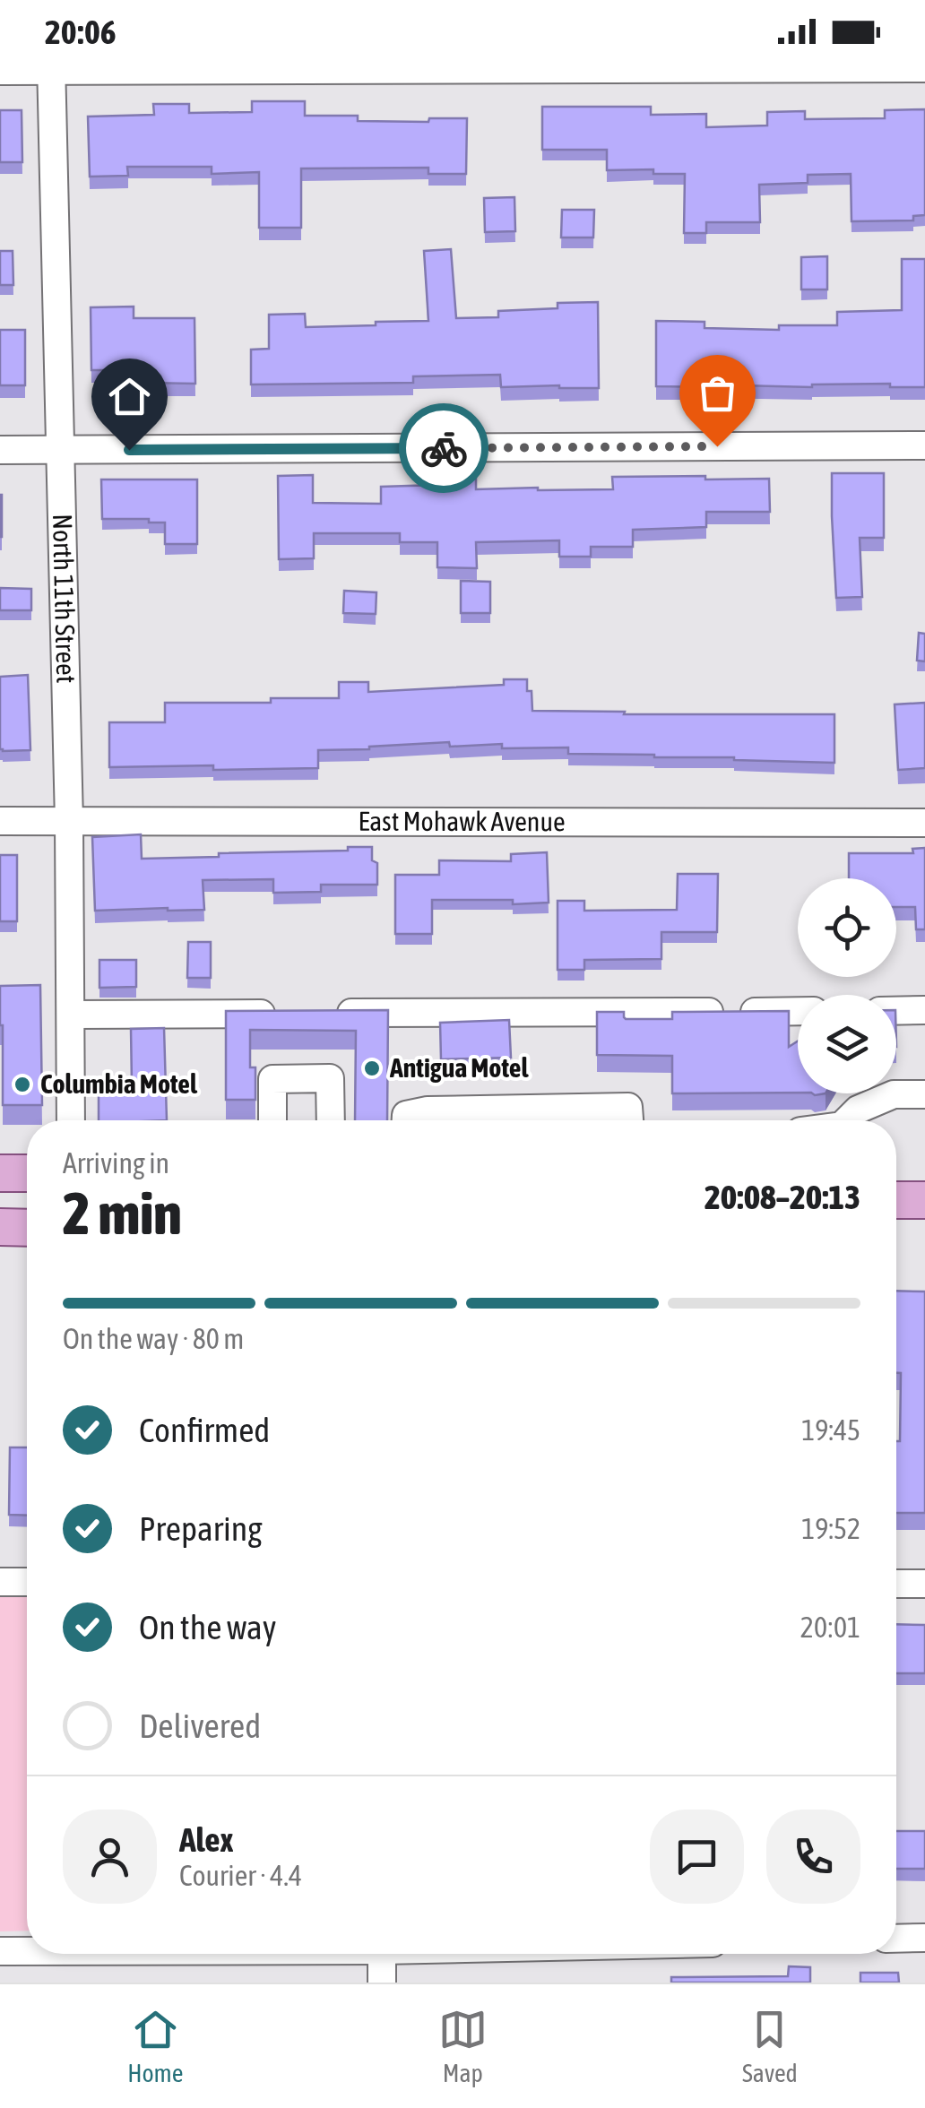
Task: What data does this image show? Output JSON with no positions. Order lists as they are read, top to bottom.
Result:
{
  "streets": {
    "street": ["North 11th Street", "East Mohawk Avenue"]
  },
  "crossings": [
    ["North 11th Street", "East Mohawk Avenue"]
  ],
  "places": ["Antigua Motel", "Columbia Motel"],
  "page": {
    "status": "20:06",
    "heading": ["2 min", "Arriving in", "20:08–20:13"],
    "panel": ["Alex", "Courier · 4.4"],
    "bar": "On the way · 80 m",
    "list": [
      ["Confirmed", "19:45"],
      ["Preparing", "19:52"],
      ["On the way", "20:01"],
      "Delivered"
    ],
    "tabs": ["Home", "Map", "Saved"]
  }
}
